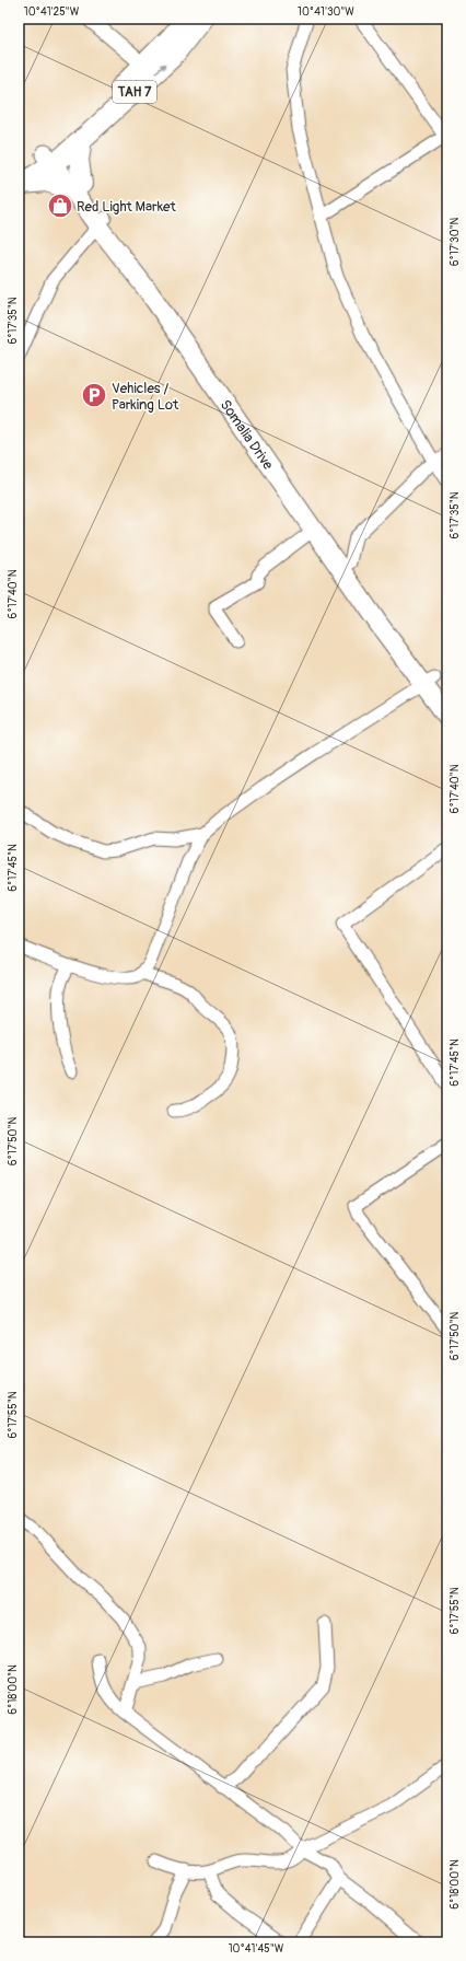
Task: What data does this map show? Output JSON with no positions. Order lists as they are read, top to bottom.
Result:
{
  "streets": {
    "highway": ["TAH 7"],
    "main road": ["Somalia Drive"]
  },
  "crossings": [
    ["TAH 7", "Somalia Drive"]
  ],
  "places": {
    "shop": ["Red Light Market"],
    "parking": ["Vehicles / Parking Lot"]
  },
  "coordinates": [
    "10°41'25\"W",
    "10°41'30\"W",
    "6°17'30\"N",
    "6°17'35\"N",
    "6°17'40\"N",
    "6°17'45\"N",
    "6°17'50\"N",
    "6°17'55\"N",
    "6°18'00\"N",
    "10°41'45\"W"
  ]
}
